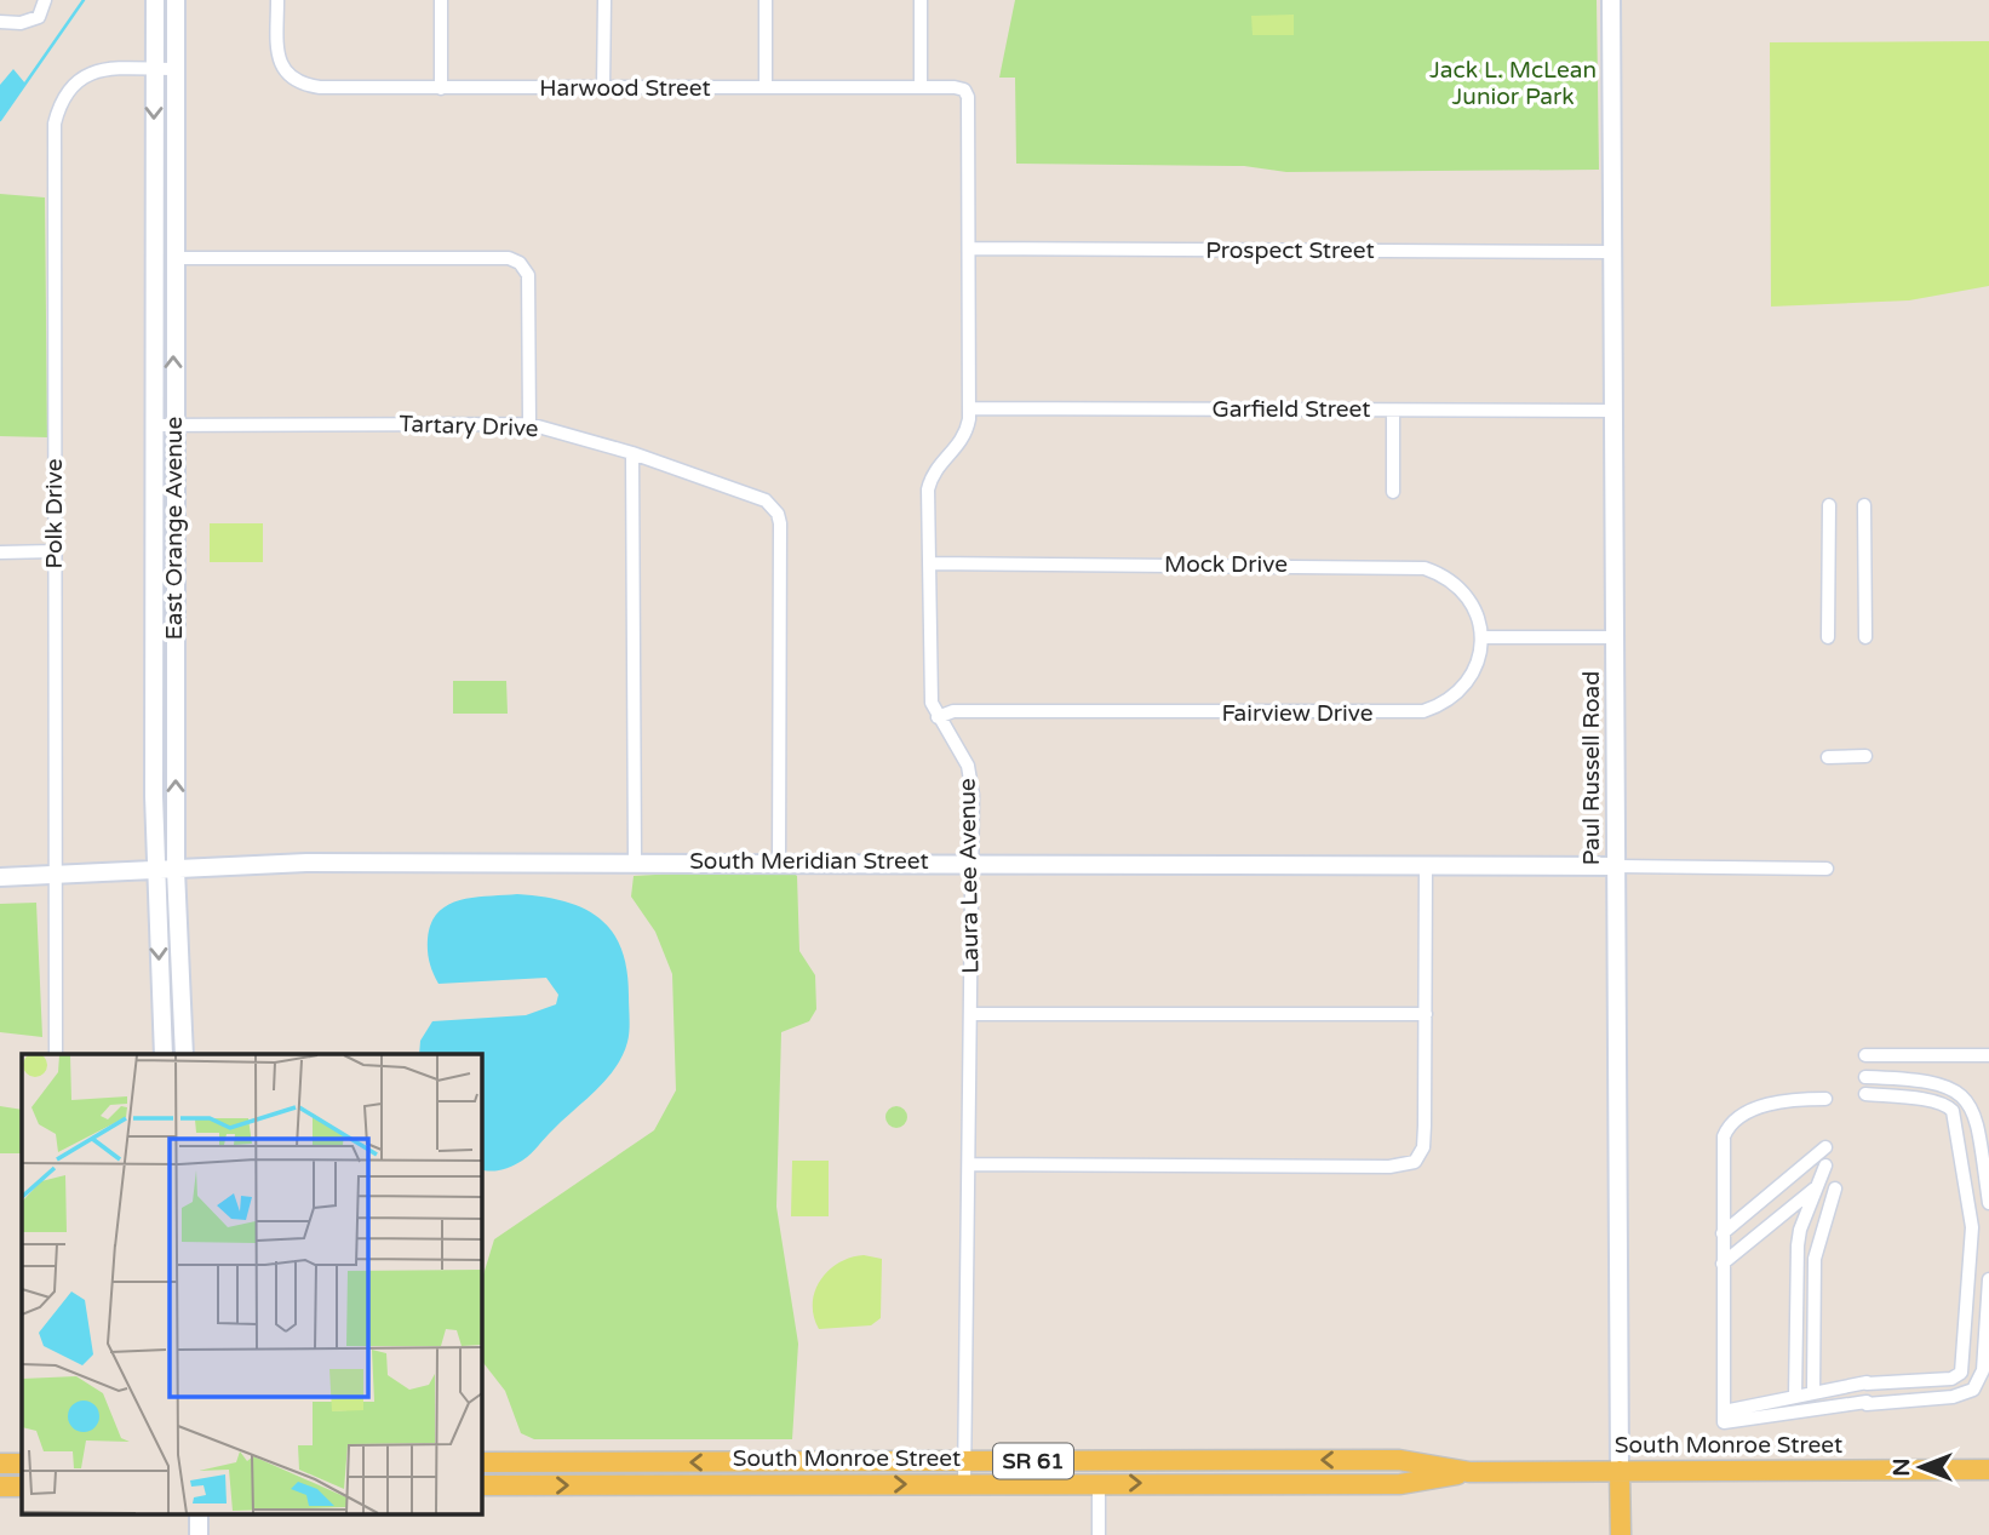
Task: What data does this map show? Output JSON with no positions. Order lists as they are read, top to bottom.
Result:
{
  "streets": {
    "main road": ["Paul Russell Road", "South Monroe Street", "SR 61"],
    "street": [
      "Harwood Street",
      "Prospect Street",
      "Garfield Street",
      "Tartary Drive",
      "Polk Drive",
      "East Orange Avenue",
      "Mock Drive",
      "Fairview Drive",
      "South Meridian Street",
      "Laura Lee Avenue"
    ]
  },
  "crossings": [
    ["Harwood Street", "Laura Lee Avenue"],
    ["Prospect Street", "Paul Russell Road"],
    ["Prospect Street", "Laura Lee Avenue"],
    ["Garfield Street", "Paul Russell Road"],
    ["Garfield Street", "Laura Lee Avenue"],
    ["Tartary Drive", "East Orange Avenue"],
    ["Tartary Drive", "South Meridian Street"],
    ["Polk Drive", "East Orange Avenue"],
    ["Polk Drive", "South Meridian Street"],
    ["East Orange Avenue", "South Meridian Street"],
    ["Mock Drive", "Fairview Drive"],
    ["Mock Drive", "Laura Lee Avenue"],
    ["Fairview Drive", "Laura Lee Avenue"],
    ["Paul Russell Road", "South Meridian Street"],
    ["Paul Russell Road", "South Monroe Street"],
    ["South Meridian Street", "Laura Lee Avenue"],
    ["Laura Lee Avenue", "South Monroe Street"]
  ],
  "parks": ["Jack L. McLean Junior Park"],
  "north": "left"
}
